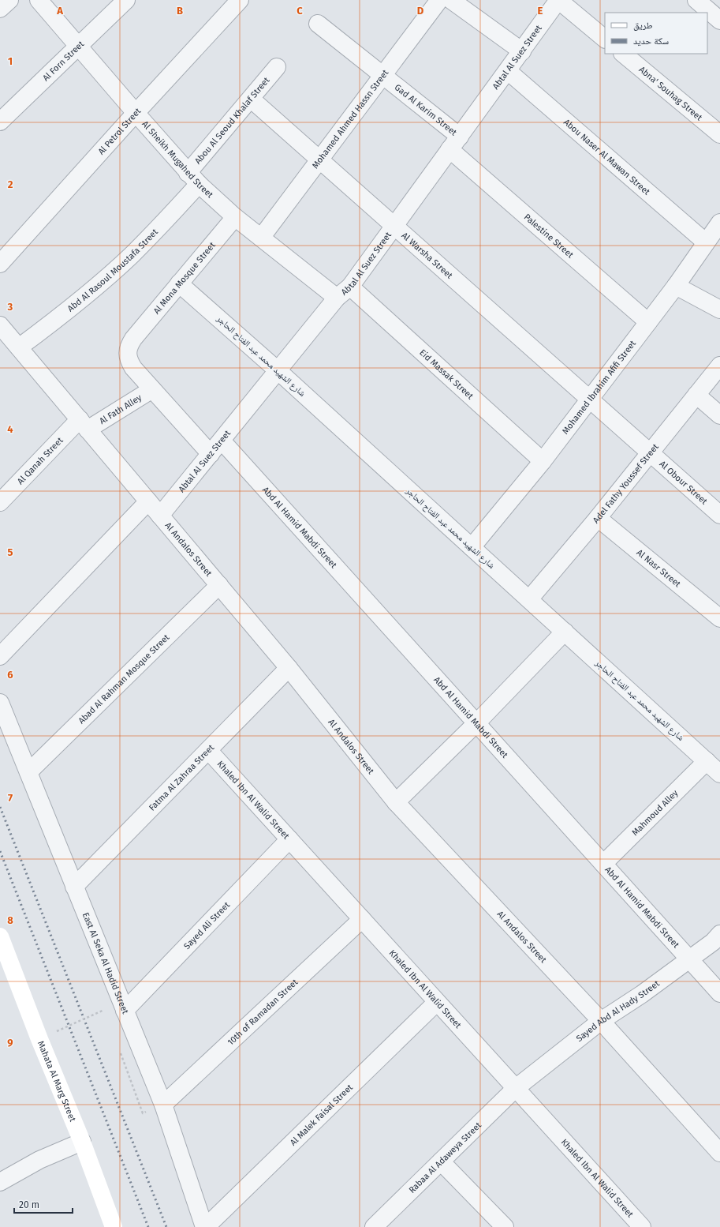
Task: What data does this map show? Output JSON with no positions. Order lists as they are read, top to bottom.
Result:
{
  "streets": {
    "main road": ["Mahata Al Marg Street"],
    "street": [
      "Abtal Al Suez Street",
      "Al Forn Street",
      "Abna' Souhag Street",
      "Gad Al Karim Street",
      "Mohamed Ahmed Hassn Street",
      "Abou Al Seoud Khalaf Street",
      "Al Petrol Street",
      "Abou Naser Al Mawan Street",
      "Al Sheikh Mugahed Street",
      "Palestine Street",
      "Al Warsha Street",
      "Abd Al Rasoul Moustafa Street",
      "Al Mona Mosque Street",
      "شارع الشهيد محمد عبد الفتاح الحاجر",
      "Eid Massak Street",
      "Mohamed Ibrahim Afifi Street",
      "Al Fath Alley",
      "Al Qanah Street",
      "Al Obour Street",
      "Adel Fathy Youssef Street",
      "Abd Al Hamid Mabdi Street",
      "Al Andalos Street",
      "Al Nasr Street",
      "Abad Al Rahman Mosque Street",
      "Fatma Al Zahraa Street",
      "Khaled Ibn Al Walid Street",
      "Mahmoud Alley",
      "Sayed Ali Street",
      "East Al Seka Al Hadid Street",
      "Sayed Abd Al Hady Street",
      "10th of Ramadan Street",
      "Al Malek Faisal Street",
      "Rabaa Al Adaweya Street"
    ]
  },
  "crossings": [
    ["Abtal Al Suez Street", "Gad Al Karim Street"],
    ["Abtal Al Suez Street", "Abou Naser Al Mawan Street"],
    ["Abtal Al Suez Street", "Al Sheikh Mugahed Street"],
    ["Abtal Al Suez Street", "Palestine Street"],
    ["Abtal Al Suez Street", "Al Warsha Street"],
    ["Abtal Al Suez Street", "شارع الشهيد محمد عبد الفتاح الحاجر"],
    ["Abtal Al Suez Street", "Eid Massak Street"],
    ["Abtal Al Suez Street", "Abd Al Hamid Mabdi Street"],
    ["Abtal Al Suez Street", "Al Andalos Street"],
    ["Al Forn Street", "Al Sheikh Mugahed Street"],
    ["Gad Al Karim Street", "Mohamed Ahmed Hassn Street"],
    ["Gad Al Karim Street", "Palestine Street"],
    ["Mohamed Ahmed Hassn Street", "Al Sheikh Mugahed Street"],
    ["Mohamed Ahmed Hassn Street", "Al Warsha Street"],
    ["Abou Al Seoud Khalaf Street", "Al Sheikh Mugahed Street"],
    ["Abou Al Seoud Khalaf Street", "Al Warsha Street"],
    ["Abou Al Seoud Khalaf Street", "Abd Al Rasoul Moustafa Street"],
    ["Al Petrol Street", "Al Sheikh Mugahed Street"],
    ["Abou Naser Al Mawan Street", "Mohamed Ibrahim Afifi Street"],
    ["Al Sheikh Mugahed Street", "Abd Al Rasoul Moustafa Street"],
    ["Al Sheikh Mugahed Street", "Al Mona Mosque Street"],
    ["Palestine Street", "Mohamed Ibrahim Afifi Street"],
    ["Al Warsha Street", "Mohamed Ibrahim Afifi Street"],
    ["Al Warsha Street", "Al Obour Street"],
    ["Abd Al Rasoul Moustafa Street", "Al Andalos Street"],
    ["Al Mona Mosque Street", "شارع الشهيد محمد عبد الفتاح الحاجر"],
    ["Al Mona Mosque Street", "Al Fath Alley"],
    ["شارع الشهيد محمد عبد الفتاح الحاجر", "Mohamed Ibrahim Afifi Street"],
    ["شارع الشهيد محمد عبد الفتاح الحاجر", "Adel Fathy Youssef Street"],
    ["شارع الشهيد محمد عبد الفتاح الحاجر", "Mahmoud Alley"],
    ["Eid Massak Street", "Mohamed Ibrahim Afifi Street"],
    ["Mohamed Ibrahim Afifi Street", "Al Obour Street"],
    ["Al Fath Alley", "Al Qanah Street"],
    ["Al Fath Alley", "Al Andalos Street"],
    ["Al Qanah Street", "Al Andalos Street"],
    ["Al Obour Street", "Adel Fathy Youssef Street"],
    ["Adel Fathy Youssef Street", "Al Nasr Street"],
    ["Abd Al Hamid Mabdi Street", "Mahmoud Alley"],
    ["Abd Al Hamid Mabdi Street", "Sayed Abd Al Hady Street"],
    ["Al Andalos Street", "Abad Al Rahman Mosque Street"],
    ["Al Andalos Street", "Fatma Al Zahraa Street"],
    ["Al Andalos Street", "Sayed Abd Al Hady Street"],
    ["Abad Al Rahman Mosque Street", "East Al Seka Al Hadid Street"],
    ["Fatma Al Zahraa Street", "Khaled Ibn Al Walid Street"],
    ["Fatma Al Zahraa Street", "East Al Seka Al Hadid Street"],
    ["Khaled Ibn Al Walid Street", "Sayed Ali Street"],
    ["Khaled Ibn Al Walid Street", "Sayed Abd Al Hady Street"],
    ["Khaled Ibn Al Walid Street", "10th of Ramadan Street"],
    ["Khaled Ibn Al Walid Street", "Al Malek Faisal Street"],
    ["Khaled Ibn Al Walid Street", "Rabaa Al Adaweya Street"],
    ["Sayed Ali Street", "East Al Seka Al Hadid Street"],
    ["East Al Seka Al Hadid Street", "10th of Ramadan Street"],
    ["East Al Seka Al Hadid Street", "Al Malek Faisal Street"],
    ["Sayed Abd Al Hady Street", "Rabaa Al Adaweya Street"]
  ],
  "legend": ["طريق", "سكة حديد"],
  "scale_bar": "20 m",
  "grid": {
    "columns": [
      "A",
      "B",
      "C",
      "D",
      "E"
    ],
    "rows": [
      "1",
      "2",
      "3",
      "4",
      "5",
      "6",
      "7",
      "8",
      "9"
    ]
  }
}
